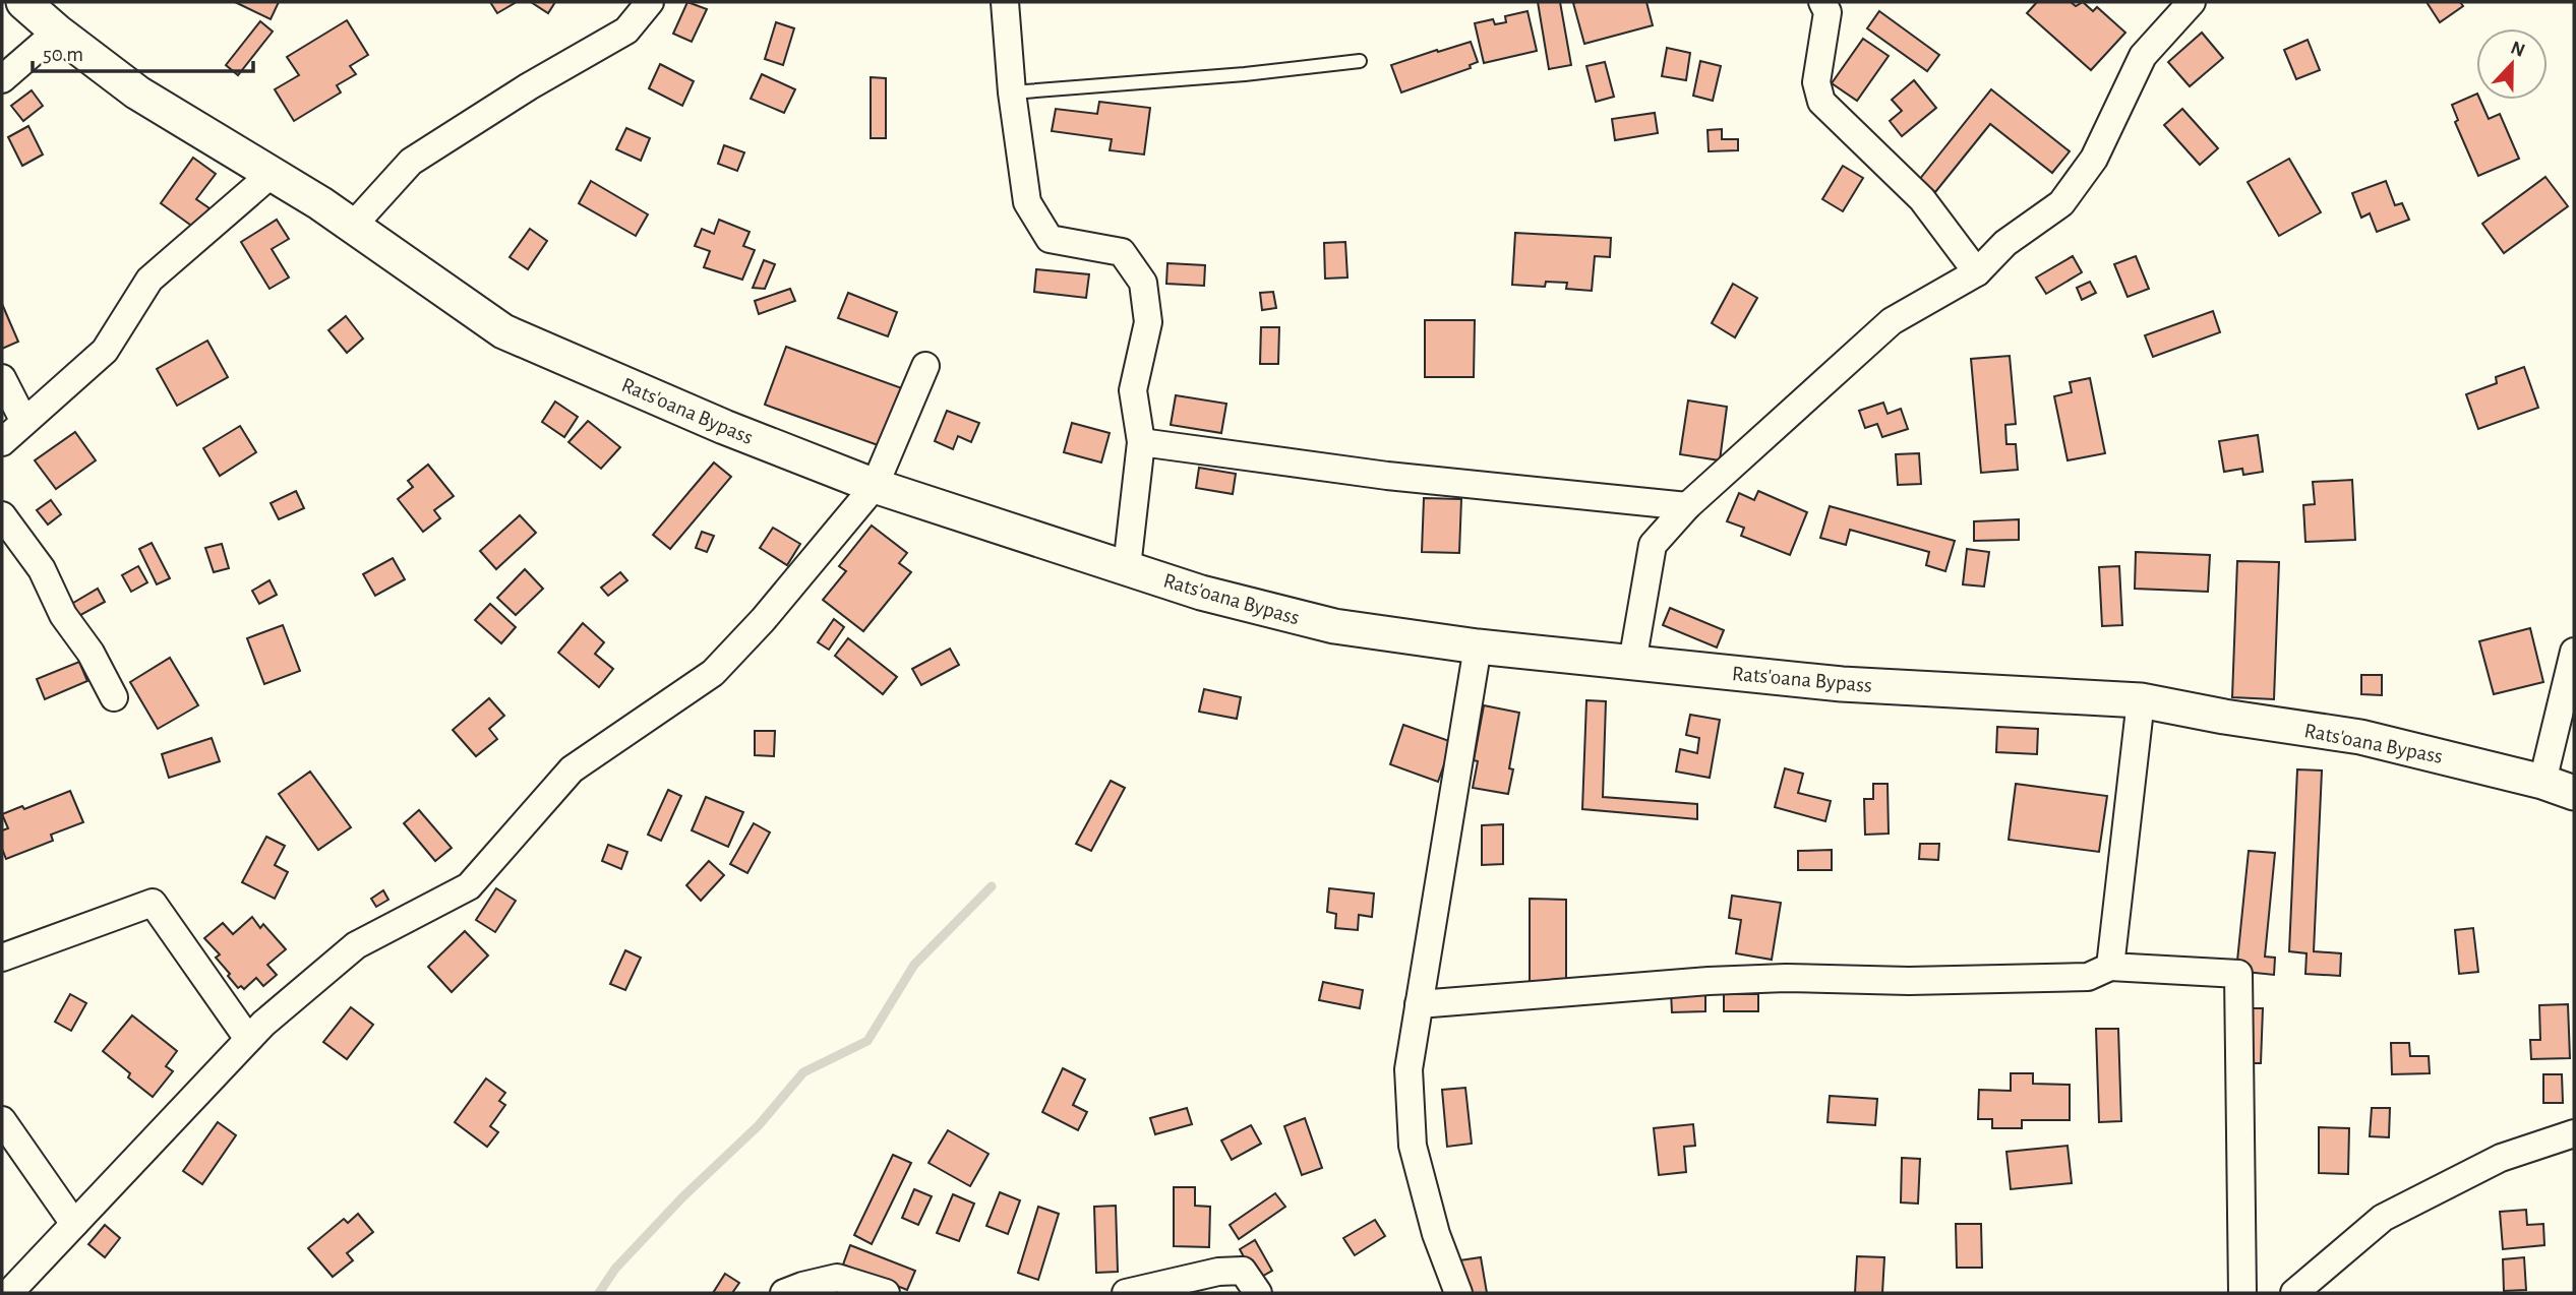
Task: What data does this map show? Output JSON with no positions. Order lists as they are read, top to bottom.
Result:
{
  "streets": {
    "street": ["Rats'oana Bypass"]
  },
  "scale_bar": "50 m",
  "north": "top"
}
